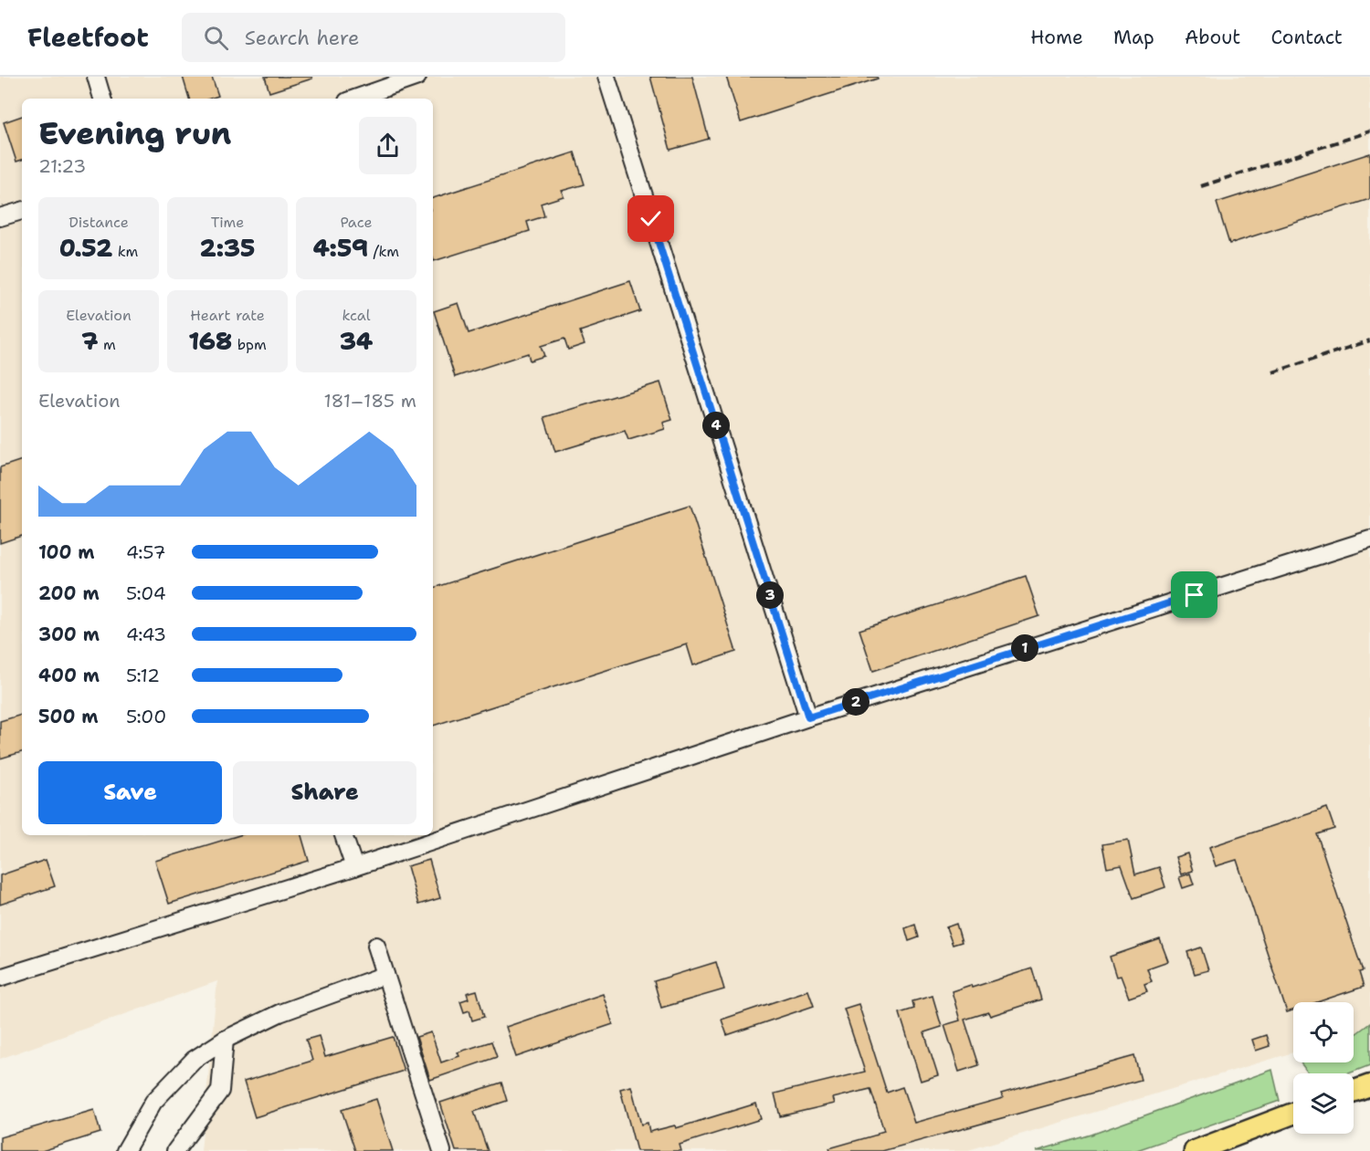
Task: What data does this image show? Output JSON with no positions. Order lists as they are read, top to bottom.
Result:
{
  "page": {
    "header": "Fleetfoot",
    "search": "Search here",
    "nav": [
      "Home",
      "Map",
      "About",
      "Contact"
    ],
    "heading": ["Evening run", "21:23"],
    "stats": [
      ["Distance", "0.52 km"],
      ["Time", "2:35"],
      ["Pace", "4:59 /km"],
      ["Elevation", "7 m"],
      ["Heart rate", "168 bpm"],
      ["kcal", "34"]
    ],
    "chart": ["Elevation", "181–185 m"],
    "pins": [
      "4",
      "3",
      "1",
      "2"
    ],
    "list": [
      {
        "name": "100 m",
        "note": "4:57"
      },
      {
        "name": "200 m",
        "note": "5:04"
      },
      {
        "name": "300 m",
        "note": "4:43"
      },
      {
        "name": "400 m",
        "note": "5:12"
      },
      {
        "name": "500 m",
        "note": "5:00"
      }
    ],
    "buttons": ["Save", "Share"]
  }
}
